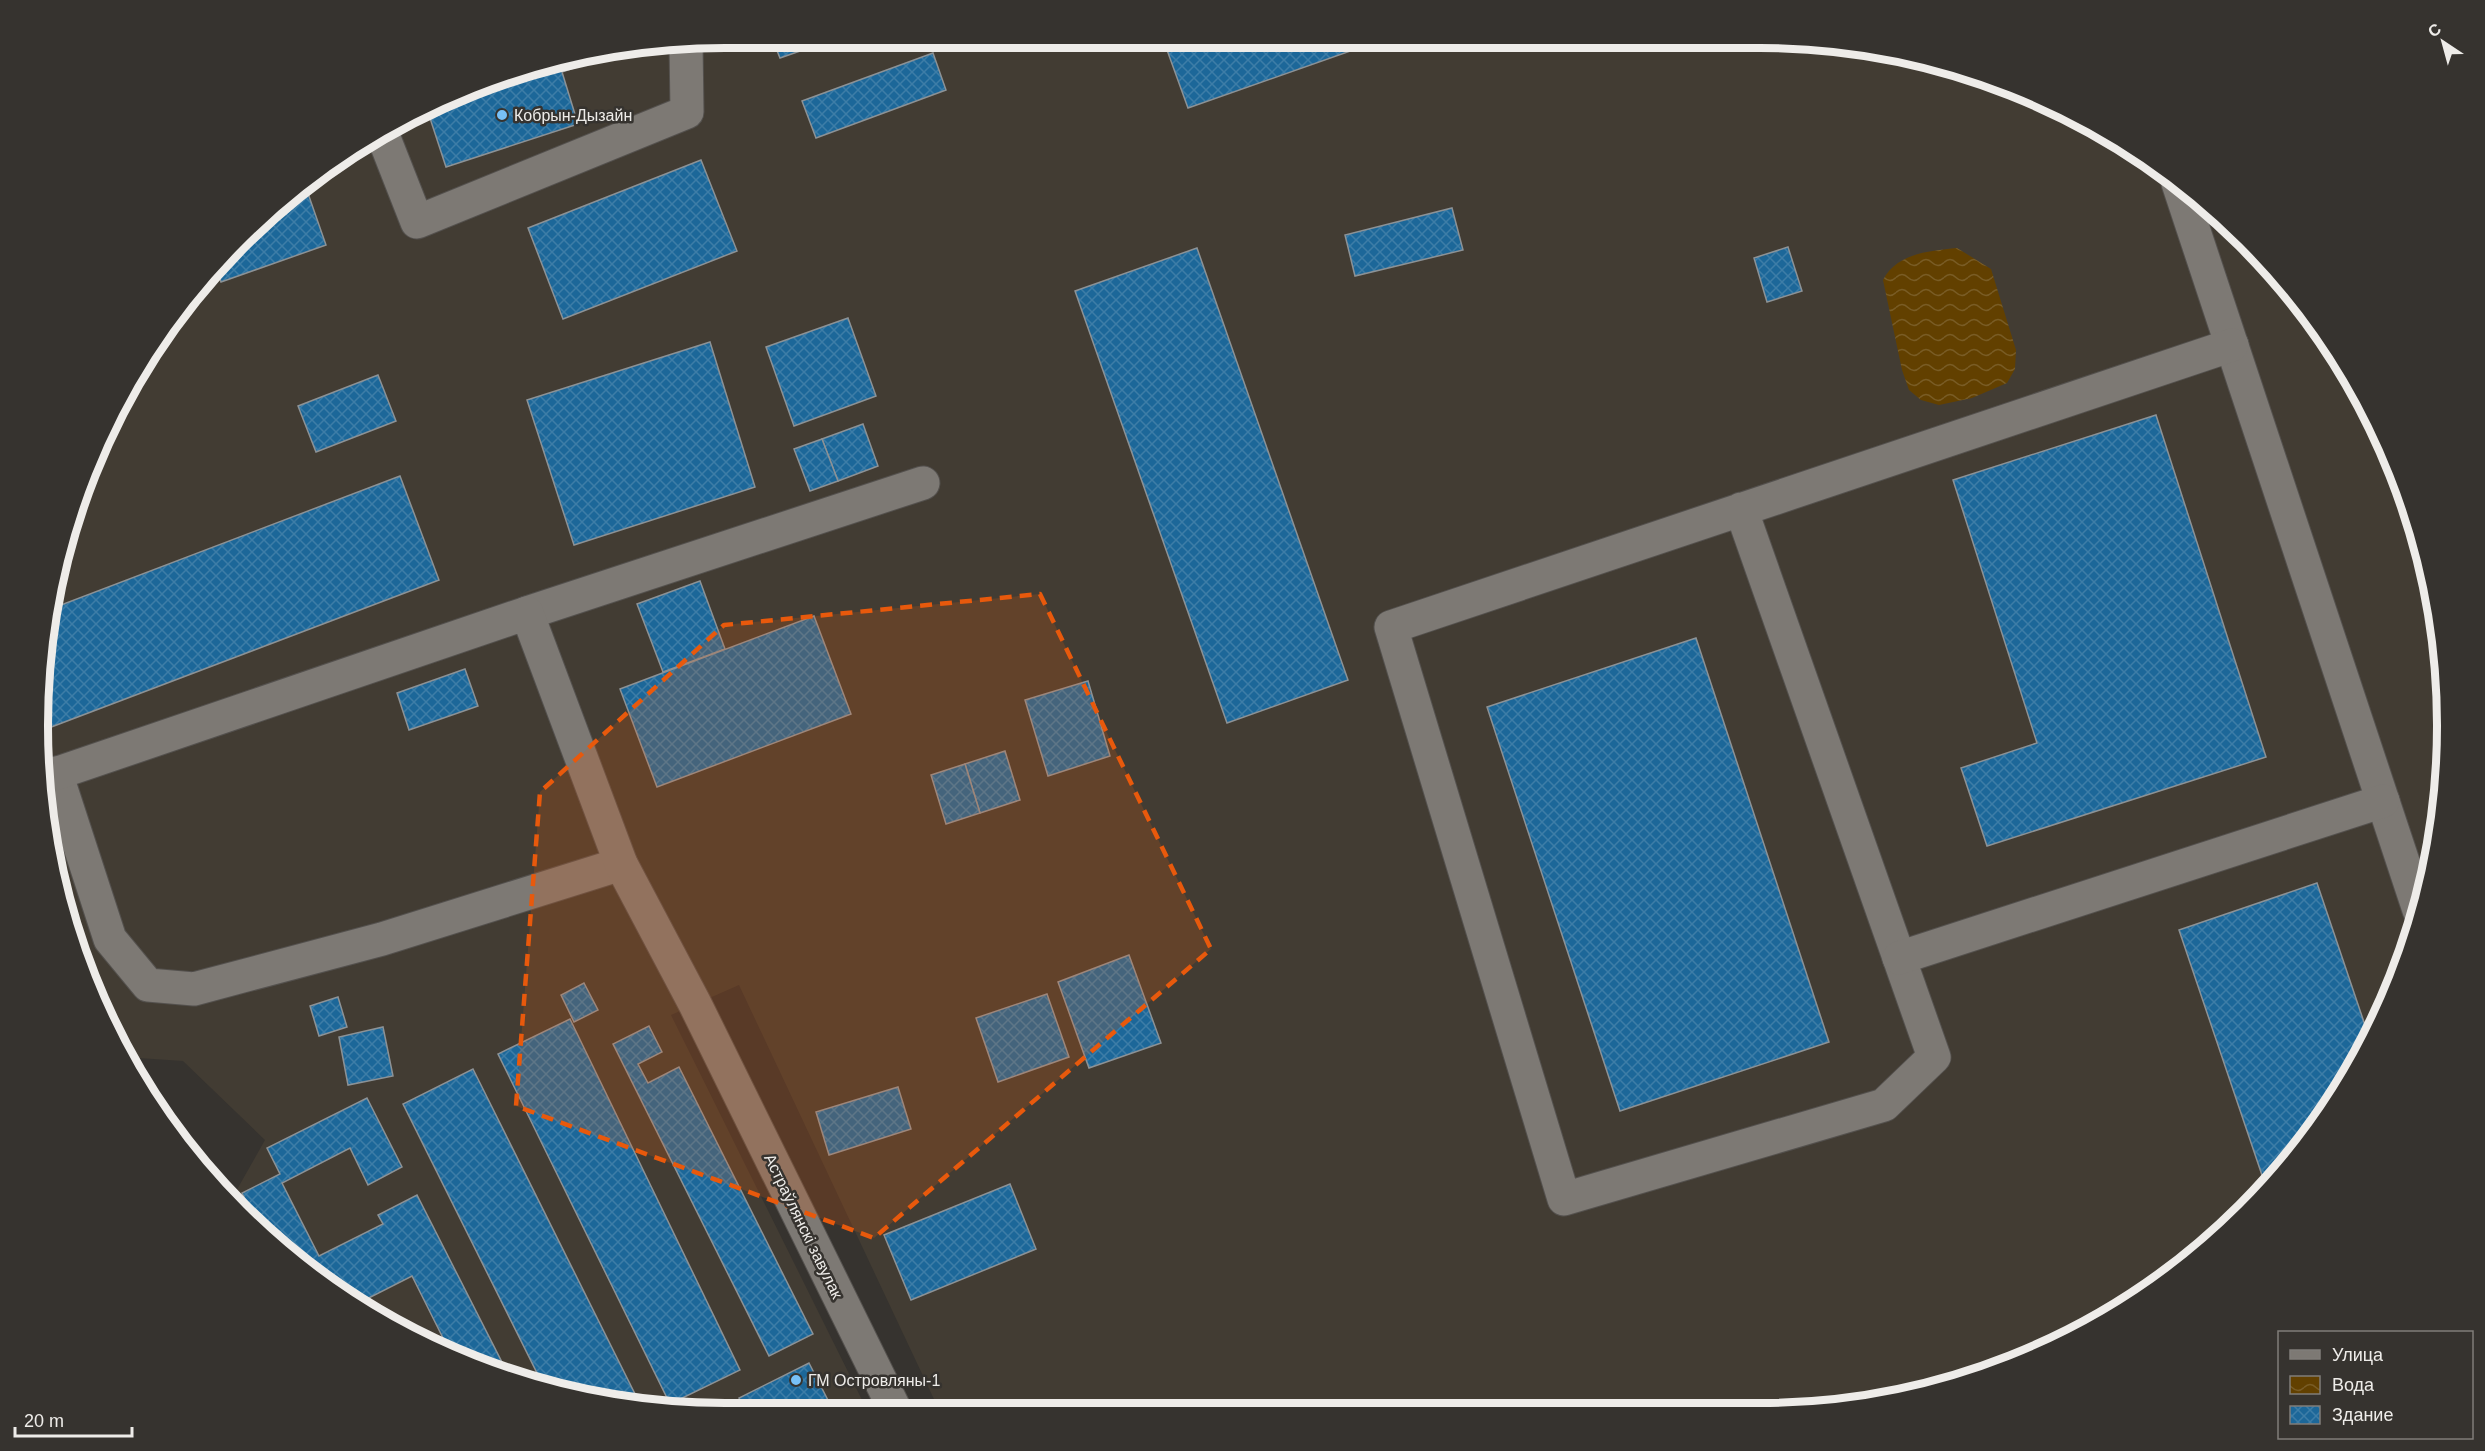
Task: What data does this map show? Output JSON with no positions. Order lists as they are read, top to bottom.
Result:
{
  "streets": {
    "street": ["Астраўлянскі завулак"]
  },
  "places": ["Кобрын-Дызайн", "ГМ Островляны-1"],
  "legend": ["Улица", "Вода", "Здание"],
  "scale_bar": "20 m",
  "north": "top left"
}
